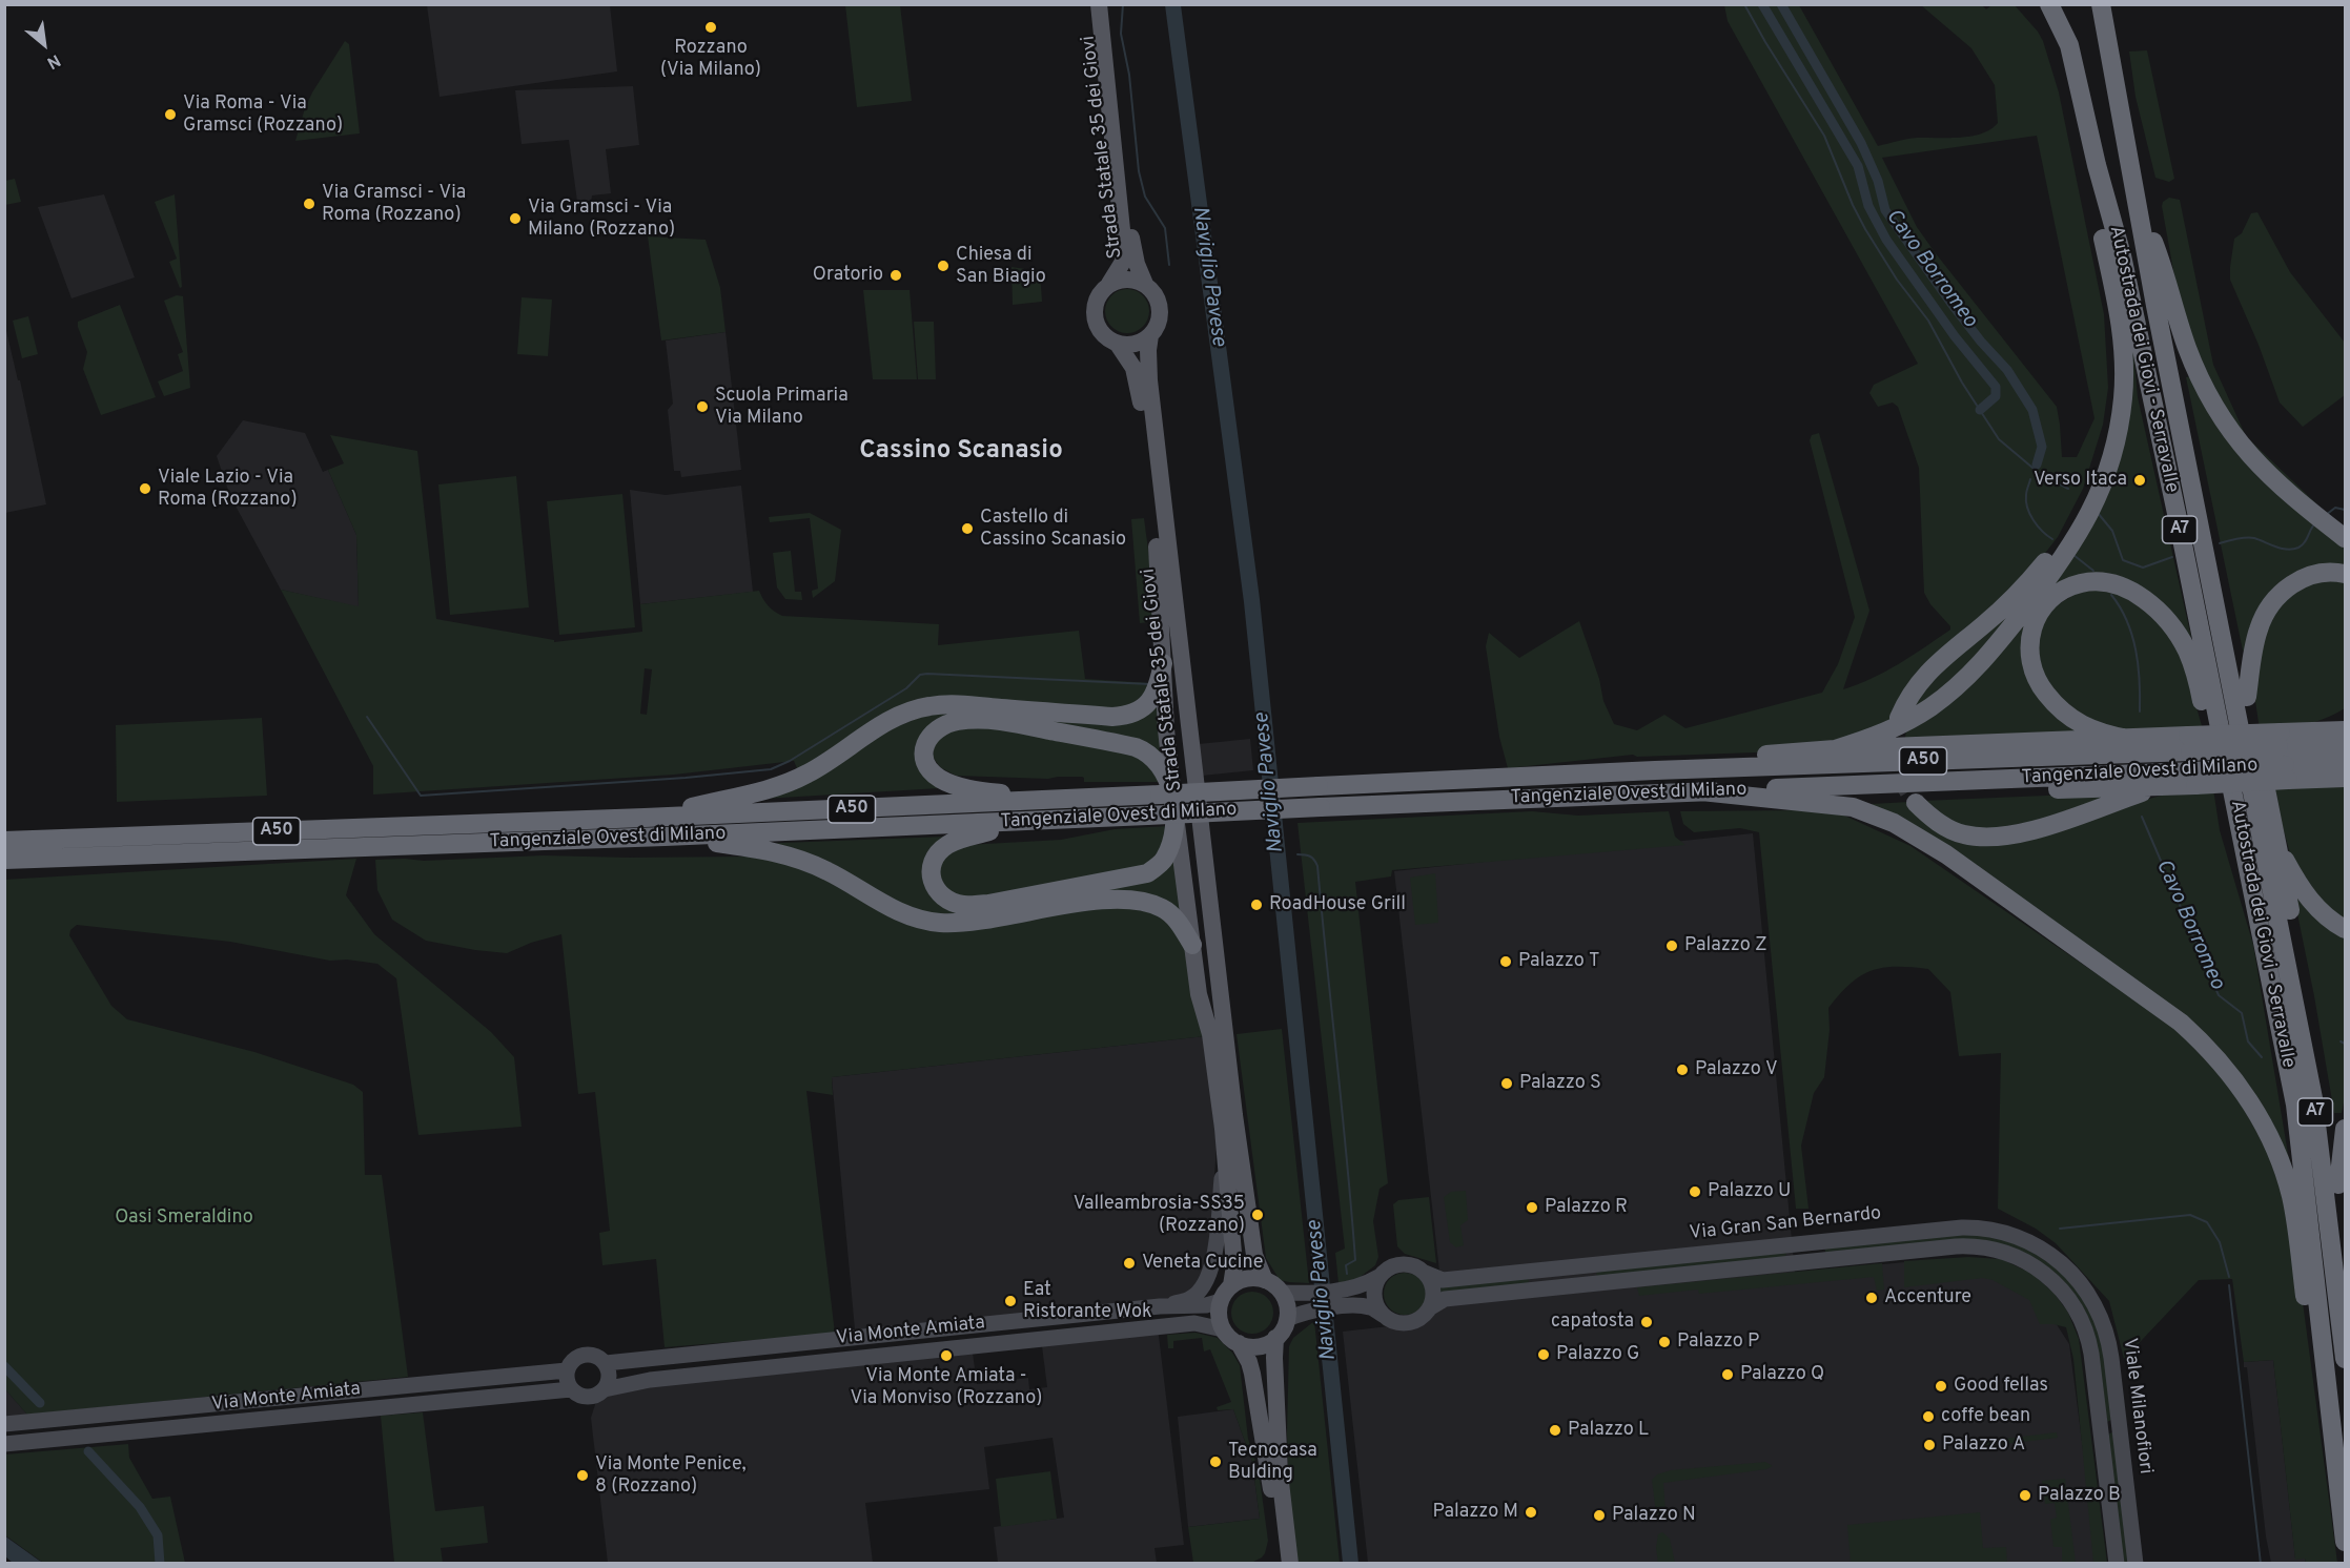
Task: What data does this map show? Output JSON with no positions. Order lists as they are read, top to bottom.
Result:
{
  "streets": {
    "highway": [
      "Autostrada dei Giovi - Serravalle",
      "A7",
      "A50",
      "Tangenziale Ovest di Milano"
    ],
    "main road": [
      "Strada Statale 35 dei Giovi",
      "Via Gran San Bernardo",
      "Via Monte Amiata",
      "Viale Milanofiori"
    ]
  },
  "crossings": [
    ["Strada Statale 35 dei Giovi", "Via Monte Amiata"],
    ["Autostrada dei Giovi - Serravalle", "A7"],
    ["Via Gran San Bernardo", "Viale Milanofiori"]
  ],
  "districts": ["Cassino Scanasio"],
  "water": ["Cavo Borromeo", "Naviglio Pavese"],
  "parks": ["Oasi Smeraldino"],
  "places": [
    "Rozzano (Via Milano)",
    "Via Roma - Via Gramsci (Rozzano)",
    "Via Gramsci - Via Roma (Rozzano)",
    "Via Gramsci - Via Milano (Rozzano)",
    "Chiesa di San Biagio",
    "Oratorio",
    "Scuola Primaria Via Milano",
    "Verso Itaca",
    "Viale Lazio - Via Roma (Rozzano)",
    "Castello di Cassino Scanasio",
    "RoadHouse Grill",
    "Palazzo Z",
    "Palazzo T",
    "Palazzo V",
    "Palazzo S",
    "Palazzo U",
    "Palazzo R",
    "Valleambrosia-SS35 (Rozzano)",
    "Veneta Cucine",
    "Accenture",
    "Eat Ristorante Wok",
    "capatosta",
    "Palazzo P",
    "Palazzo G",
    "Via Monte Amiata - Via Monviso (Rozzano)",
    "Palazzo Q",
    "Good fellas",
    "coffe bean",
    "Palazzo L",
    "Palazzo A",
    "Tecnocasa Bulding",
    "Via Monte Penice, 8 (Rozzano)",
    "Palazzo B",
    "Palazzo M",
    "Palazzo N"
  ],
  "north": "bottom right"
}
